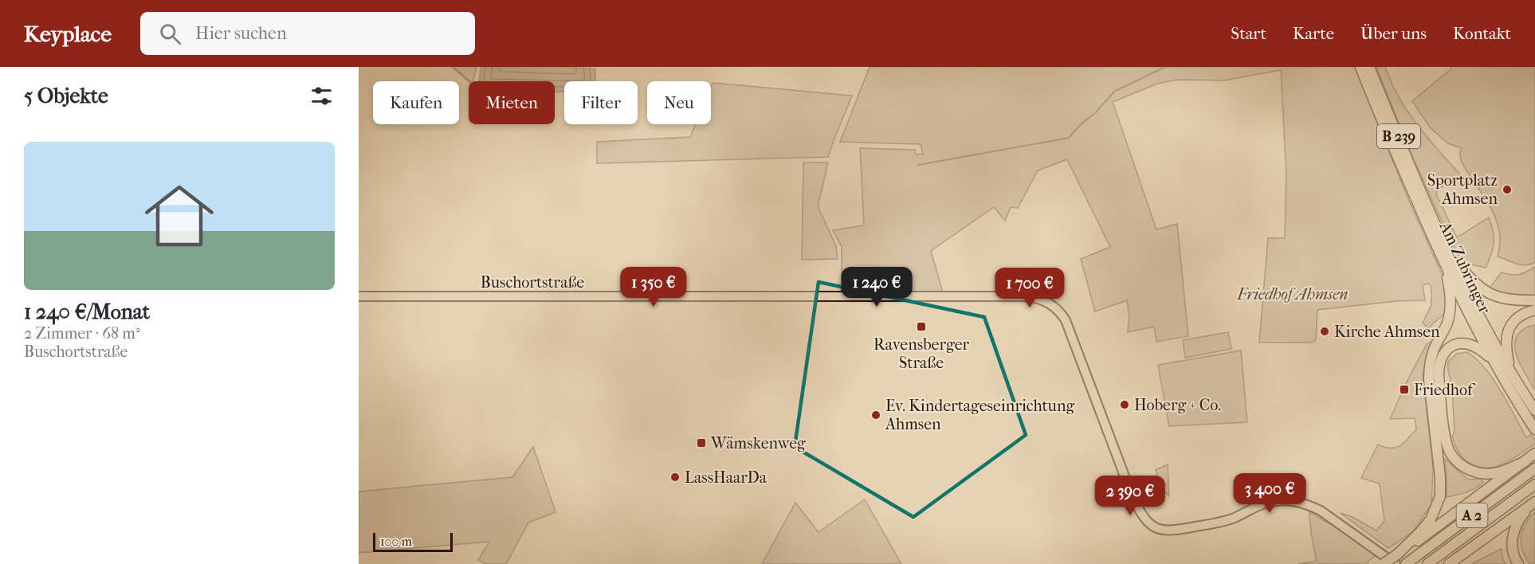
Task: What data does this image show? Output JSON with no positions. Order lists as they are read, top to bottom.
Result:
{
  "streets": {
    "highway": ["B 239", "Am Zubringer", "A 2"],
    "main road": ["Buschortstraße"]
  },
  "crossings": [
    ["B 239", "Am Zubringer"]
  ],
  "parks": ["Friedhof Ahmsen"],
  "places": {
    "other": [
      "Sportplatz Ahmsen",
      "Kirche Ahmsen",
      "Hoberg + Co.",
      "Ev. Kindertageseinrichtung Ahmsen",
      "LassHaarDa"
    ],
    "transit": ["Ravensberger Straße", "Friedhof", "Wämskenweg"]
  },
  "scale_bar": "100 m",
  "page": {
    "header": "Keyplace",
    "search": "Hier suchen",
    "nav": [
      "Start",
      "Karte",
      "Über uns",
      "Kontakt"
    ],
    "heading": "5 Objekte",
    "chip": [
      "Kaufen",
      "Mieten",
      "Filter",
      "Neu"
    ],
    "list": [
      {
        "name": "1 240 €/Monat",
        "note": "2 Zimmer · 68 m² · Buschortstraße"
      }
    ],
    "price": [
      "1 350 €",
      "1 240 €",
      "1 700 €",
      "3 400 €",
      "2 390 €"
    ],
    "scale": "100 m"
  }
}
